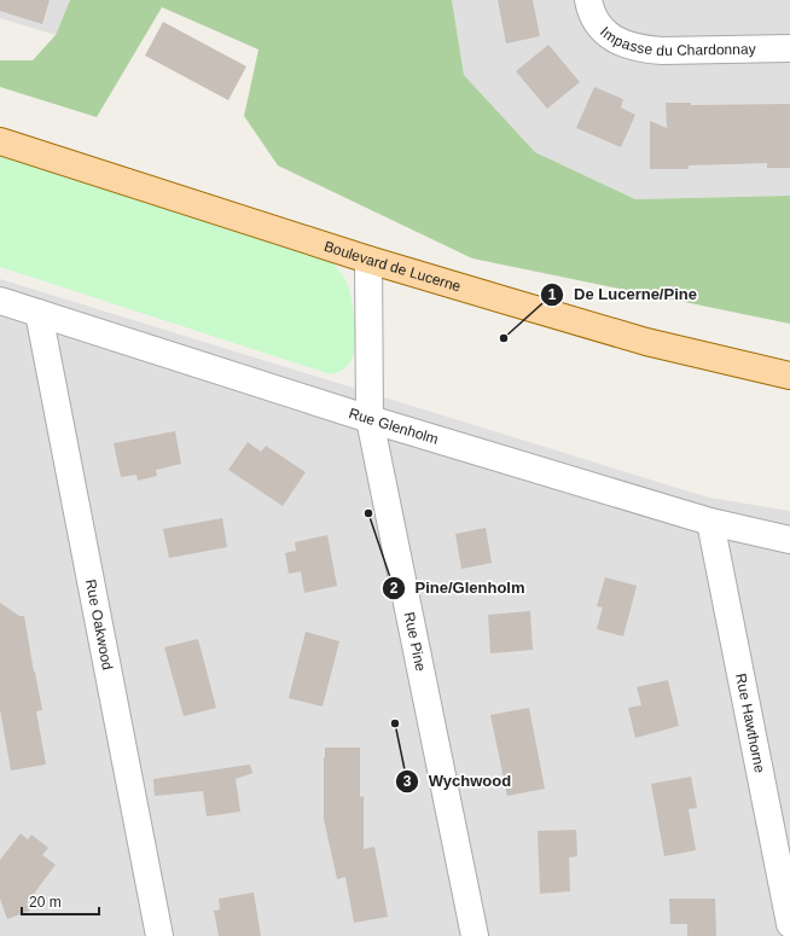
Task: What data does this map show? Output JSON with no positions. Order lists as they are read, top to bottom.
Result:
{
  "streets": {
    "main road": ["Boulevard de Lucerne"],
    "street": [
      "Impasse du Chardonnay",
      "Rue Glenholm",
      "Rue Oakwood",
      "Rue Pine",
      "Rue Hawthorne"
    ]
  },
  "crossings": [
    ["Boulevard de Lucerne", "Rue Pine"],
    ["Rue Glenholm", "Rue Oakwood"],
    ["Rue Glenholm", "Rue Pine"],
    ["Rue Glenholm", "Rue Hawthorne"]
  ],
  "places": ["De Lucerne/Pine", "Pine/Glenholm", "Wychwood"],
  "scale_bar": "20 m"
}
